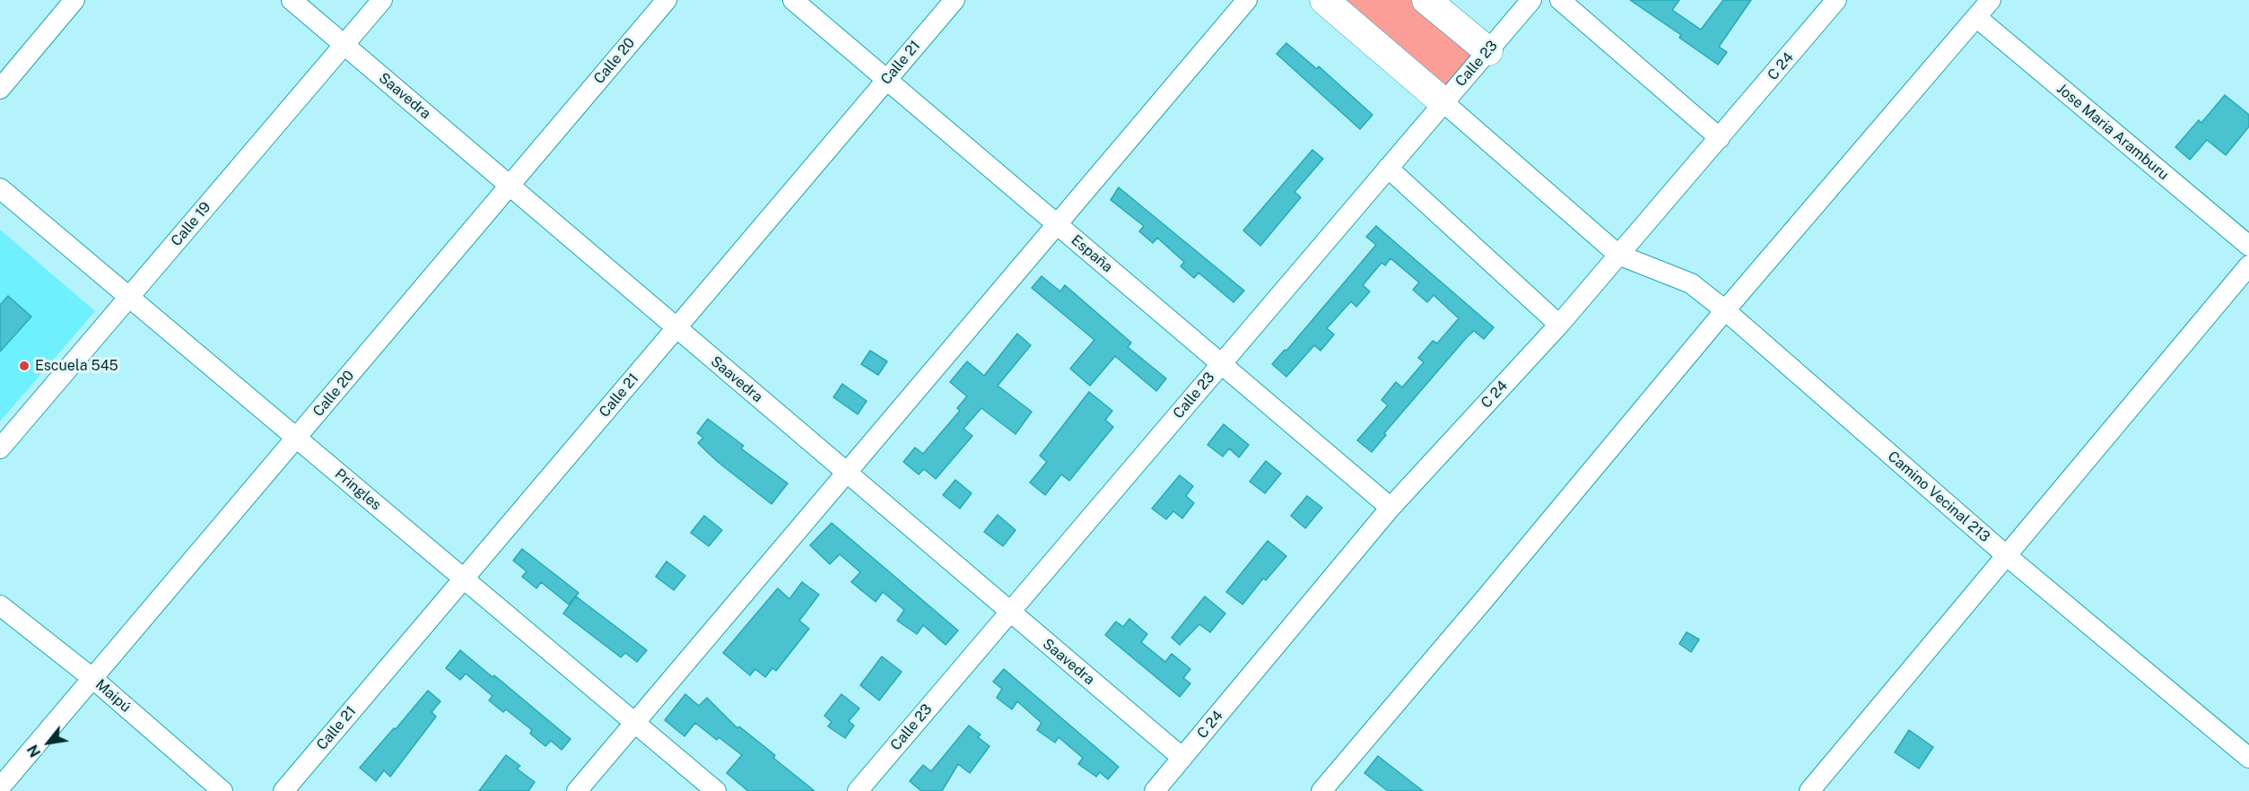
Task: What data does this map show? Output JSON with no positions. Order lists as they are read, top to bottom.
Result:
{
  "streets": {
    "street": [
      "Calle 20",
      "Calle 21",
      "Calle 23",
      "C 24",
      "Saavedra",
      "Jose Maria Aramburu",
      "Calle 19",
      "España",
      "Pringles",
      "Camino Vecinal 213",
      "Maipú"
    ]
  },
  "crossings": [
    ["Calle 20", "Saavedra"],
    ["Calle 20", "Pringles"],
    ["Calle 20", "Maipú"],
    ["Calle 21", "Saavedra"],
    ["Calle 21", "España"],
    ["Calle 21", "Pringles"],
    ["Calle 23", "Saavedra"],
    ["Calle 23", "España"],
    ["Calle 23", "Camino Vecinal 213"],
    ["C 24", "Saavedra"],
    ["C 24", "España"],
    ["C 24", "Camino Vecinal 213"],
    ["Saavedra", "Calle 19"],
    ["Calle 19", "Pringles"]
  ],
  "places": ["Escuela 545"],
  "north": "bottom left"
}
